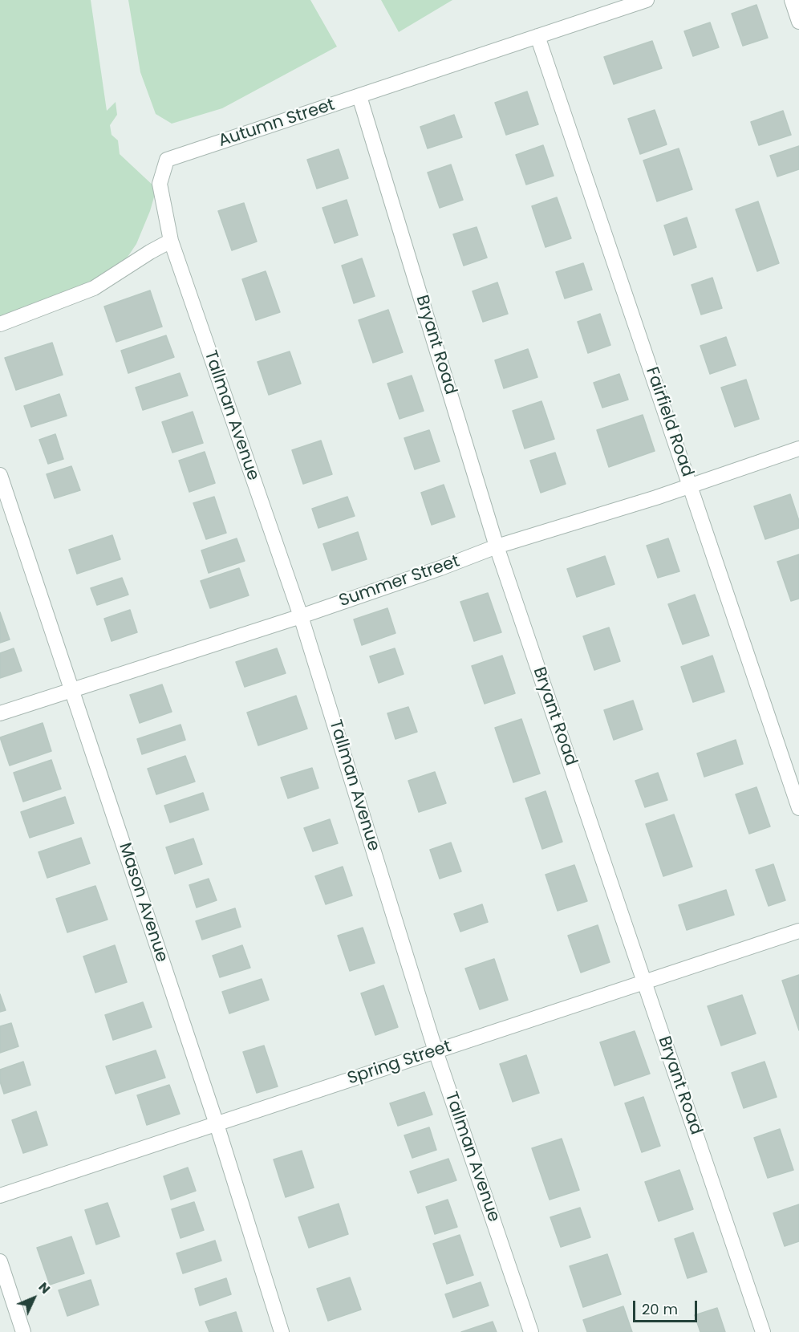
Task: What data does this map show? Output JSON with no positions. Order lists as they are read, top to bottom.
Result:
{
  "streets": {
    "street": [
      "Autumn Street",
      "Bryant Road",
      "Tallman Avenue",
      "Fairfield Road",
      "Summer Street",
      "Mason Avenue",
      "Spring Street"
    ]
  },
  "crossings": [
    ["Autumn Street", "Bryant Road"],
    ["Autumn Street", "Tallman Avenue"],
    ["Autumn Street", "Fairfield Road"],
    ["Bryant Road", "Summer Street"],
    ["Bryant Road", "Spring Street"],
    ["Tallman Avenue", "Summer Street"],
    ["Tallman Avenue", "Spring Street"],
    ["Fairfield Road", "Summer Street"],
    ["Summer Street", "Mason Avenue"],
    ["Mason Avenue", "Spring Street"]
  ],
  "scale_bar": "20 m",
  "north": "top right"
}
